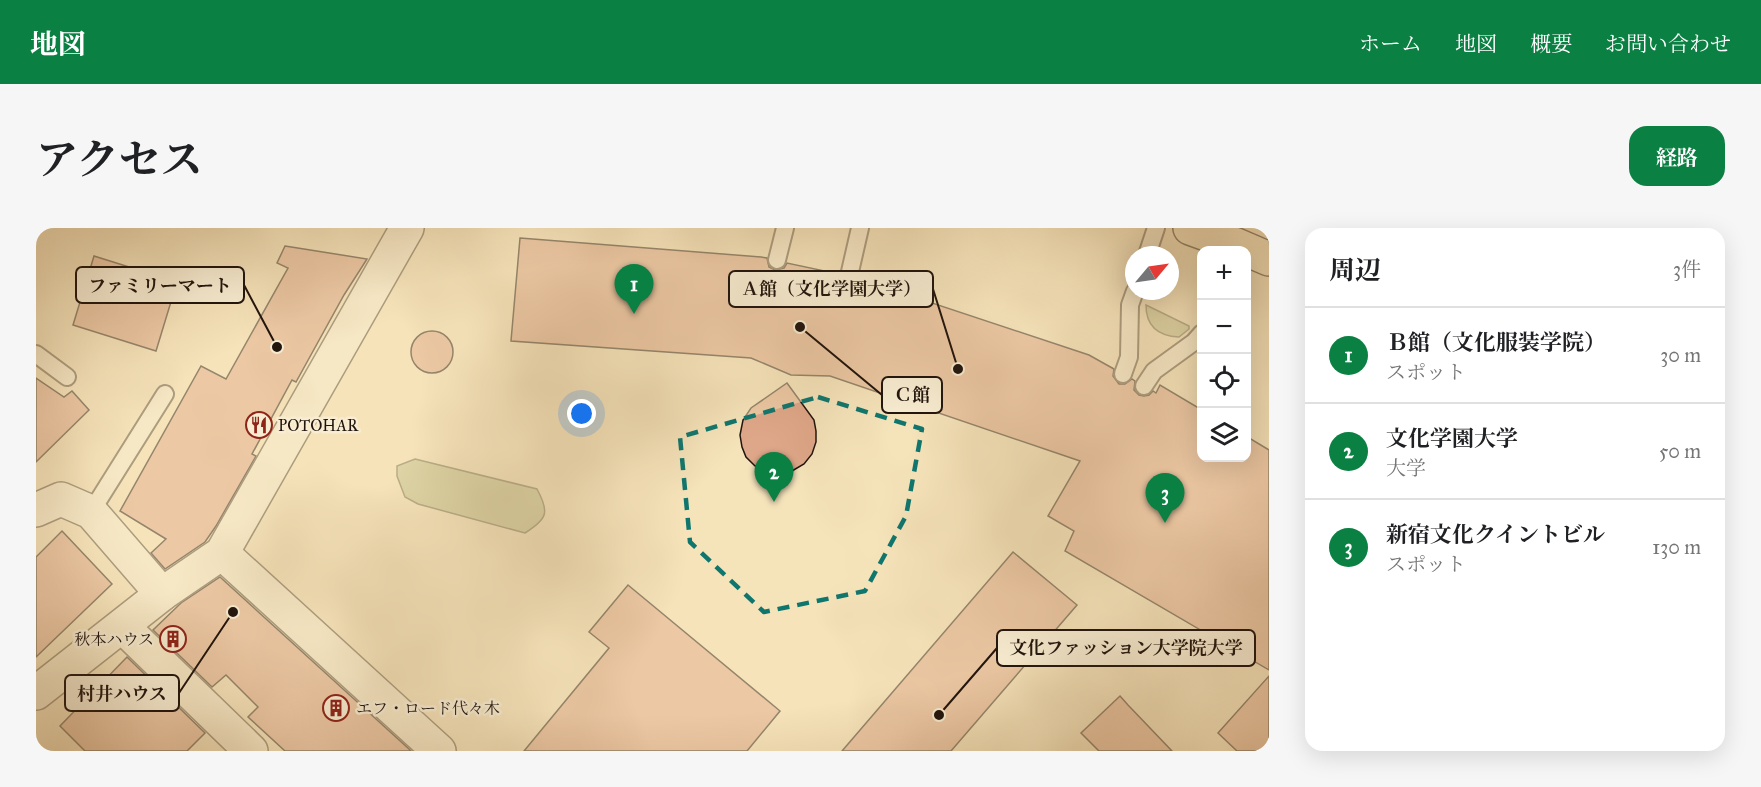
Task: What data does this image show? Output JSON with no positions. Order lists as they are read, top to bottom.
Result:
{
  "places": {
    "other": [
      "Ｃ館",
      "ファミリーマート",
      "Ａ館（文化学園大学）",
      "村井ハウス",
      "文化ファッション大学院大学"
    ],
    "restaurant": ["POTOHAR"],
    "building": ["秋本ハウス", "エフ・ロード代々木"]
  },
  "north": "top right",
  "page": {
    "header": "地図",
    "nav": [
      "ホーム",
      "地図",
      "概要",
      "お問い合わせ"
    ],
    "title": "アクセス",
    "buttons": "経路",
    "heading": ["周辺", "3件"],
    "map_buttons": ["+", "−"],
    "pins": ["1", "2", "3"],
    "list": [
      {
        "mark": "1",
        "name": "Ｂ館（文化服装学院）",
        "note": "スポット",
        "value": "30 m"
      },
      {
        "mark": "2",
        "name": "文化学園大学",
        "note": "大学",
        "value": "50 m"
      },
      {
        "mark": "3",
        "name": "新宿文化クイントビル",
        "note": "スポット",
        "value": "130 m"
      }
    ]
  }
}
